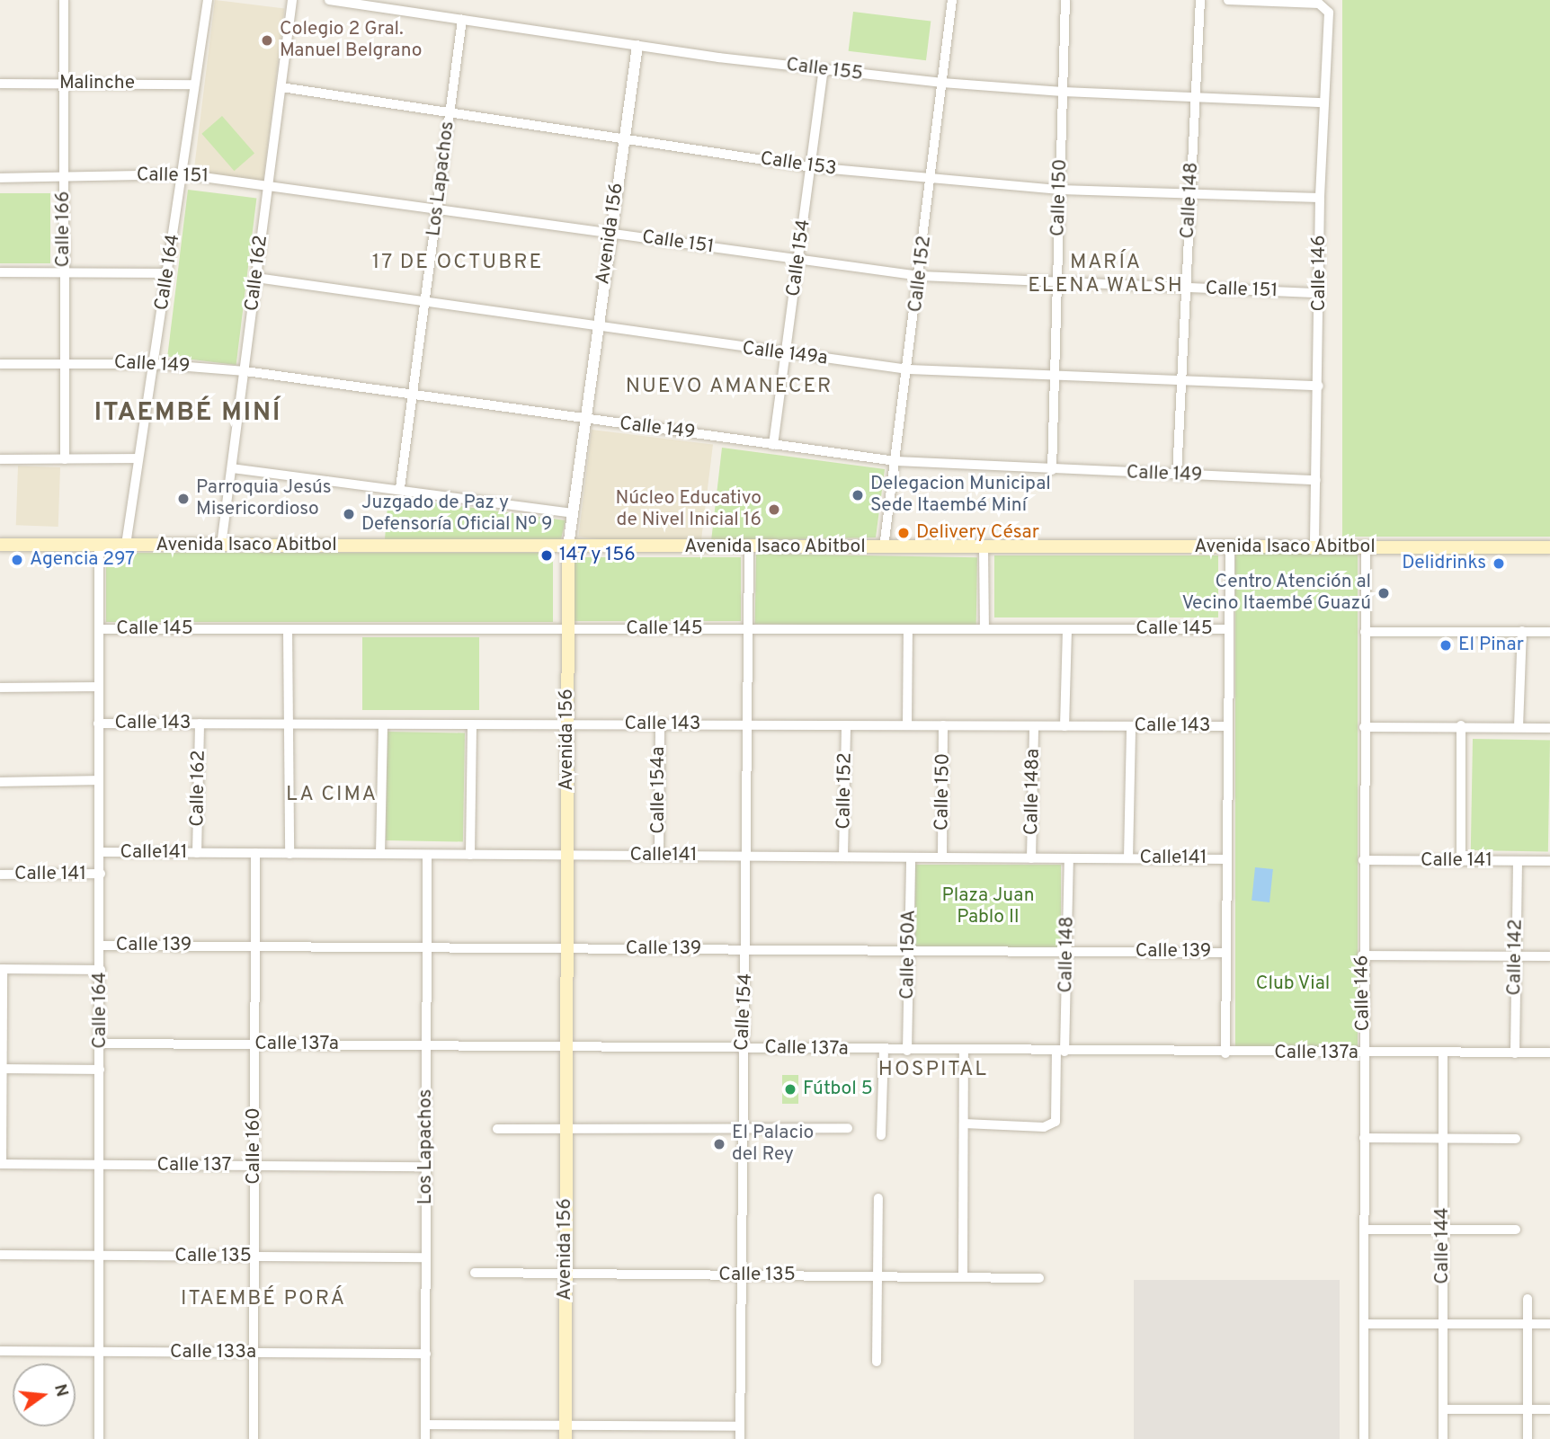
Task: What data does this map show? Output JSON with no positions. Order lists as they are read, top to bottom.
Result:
{
  "streets": {
    "main road": ["Avenida 156", "Avenida Isaco Abitbol"],
    "street": [
      "Calle 155",
      "Malinche",
      "Calle 153",
      "Calle 151",
      "Los Lapachos",
      "Calle 150",
      "Calle 148",
      "Calle 166",
      "Calle 154",
      "Calle 164",
      "Calle 162",
      "Calle 146",
      "Calle 152",
      "Calle 149a",
      "Calle 149",
      "Calle 145",
      "Calle 143",
      "Calle 154a",
      "Calle 148a",
      "Calle141",
      "Calle 141",
      "Calle 139",
      "Calle 150A",
      "Calle 142",
      "Calle 137a",
      "Calle 160",
      "Calle 137",
      "Calle 144",
      "Calle 135",
      "Calle 133a"
    ]
  },
  "crossings": [
    ["Calle 155", "Los Lapachos"],
    ["Calle 155", "Calle 150"],
    ["Calle 155", "Calle 148"],
    ["Calle 155", "Avenida 156"],
    ["Calle 155", "Calle 154"],
    ["Calle 155", "Calle 146"],
    ["Calle 155", "Calle 152"],
    ["Malinche", "Calle 166"],
    ["Malinche", "Calle 164"],
    ["Calle 153", "Los Lapachos"],
    ["Calle 153", "Calle 150"],
    ["Calle 153", "Calle 148"],
    ["Calle 153", "Avenida 156"],
    ["Calle 153", "Calle 154"],
    ["Calle 153", "Calle 162"],
    ["Calle 153", "Calle 146"],
    ["Calle 153", "Calle 152"],
    ["Calle 151", "Los Lapachos"],
    ["Calle 151", "Calle 150"],
    ["Calle 151", "Calle 148"],
    ["Calle 151", "Calle 166"],
    ["Calle 151", "Avenida 156"],
    ["Calle 151", "Calle 154"],
    ["Calle 151", "Calle 164"],
    ["Calle 151", "Calle 162"],
    ["Calle 151", "Calle 146"],
    ["Calle 151", "Calle 152"],
    ["Los Lapachos", "Calle 149a"],
    ["Los Lapachos", "Calle 149"],
    ["Los Lapachos", "Calle141"],
    ["Los Lapachos", "Calle 139"],
    ["Los Lapachos", "Calle 137a"],
    ["Los Lapachos", "Calle 137"],
    ["Los Lapachos", "Calle 135"],
    ["Los Lapachos", "Calle 133a"],
    ["Calle 150", "Calle 149a"],
    ["Calle 150", "Calle 149"],
    ["Calle 150", "Calle 143"],
    ["Calle 150", "Calle141"],
    ["Calle 148", "Calle 149a"],
    ["Calle 148", "Calle 149"],
    ["Calle 148", "Calle141"],
    ["Calle 148", "Calle 139"],
    ["Calle 148", "Calle 137a"],
    ["Calle 166", "Calle 149"],
    ["Avenida 156", "Calle 149a"],
    ["Avenida 156", "Calle 149"],
    ["Avenida 156", "Avenida Isaco Abitbol"],
    ["Avenida 156", "Calle 145"],
    ["Avenida 156", "Calle 143"],
    ["Avenida 156", "Calle141"],
    ["Avenida 156", "Calle 139"],
    ["Avenida 156", "Calle 137a"],
    ["Avenida 156", "Calle 135"],
    ["Calle 154", "Calle 149a"],
    ["Calle 154", "Calle 149"],
    ["Calle 154", "Avenida Isaco Abitbol"],
    ["Calle 154", "Calle 145"],
    ["Calle 154", "Calle 143"],
    ["Calle 154", "Calle141"],
    ["Calle 154", "Calle 139"],
    ["Calle 154", "Calle 137a"],
    ["Calle 154", "Calle 135"],
    ["Calle 164", "Calle 149"],
    ["Calle 164", "Avenida Isaco Abitbol"],
    ["Calle 164", "Calle 145"],
    ["Calle 164", "Calle 143"],
    ["Calle 164", "Calle141"],
    ["Calle 164", "Calle 141"],
    ["Calle 164", "Calle 139"],
    ["Calle 164", "Calle 137a"],
    ["Calle 164", "Calle 137"],
    ["Calle 164", "Calle 135"],
    ["Calle 164", "Calle 133a"],
    ["Calle 162", "Calle 149a"],
    ["Calle 162", "Calle 149"],
    ["Calle 162", "Avenida Isaco Abitbol"],
    ["Calle 162", "Calle 143"],
    ["Calle 162", "Calle141"],
    ["Calle 146", "Calle 149a"],
    ["Calle 146", "Calle 149"],
    ["Calle 146", "Avenida Isaco Abitbol"],
    ["Calle 146", "Calle 141"],
    ["Calle 146", "Calle 137a"],
    ["Calle 152", "Calle 149a"],
    ["Calle 152", "Calle 149"],
    ["Calle 152", "Avenida Isaco Abitbol"],
    ["Calle 152", "Calle 143"],
    ["Calle 152", "Calle141"],
    ["Calle 143", "Calle 154a"],
    ["Calle 143", "Calle 148a"],
    ["Calle 154a", "Calle141"],
    ["Calle 148a", "Calle141"],
    ["Calle141", "Calle 150A"],
    ["Calle141", "Calle 160"],
    ["Calle 141", "Calle 142"],
    ["Calle 139", "Calle 150A"],
    ["Calle 139", "Calle 160"],
    ["Calle 150A", "Calle 137a"],
    ["Calle 142", "Calle 137a"],
    ["Calle 137a", "Calle 160"],
    ["Calle 137a", "Calle 144"],
    ["Calle 160", "Calle 137"],
    ["Calle 160", "Calle 135"],
    ["Calle 160", "Calle 133a"]
  ],
  "districts": [
    "17 DE OCTUBRE",
    "MARÍA ELENA WALSH",
    "NUEVO AMANECER",
    "ITAEMBÉ MINÍ",
    "LA CIMA",
    "HOSPITAL",
    "ITAEMBÉ PORÁ"
  ],
  "parks": ["Plaza Juan Pablo II", "Club Vial"],
  "places": [
    "Colegio 2 Gral. Manuel Belgrano",
    "Delegacion Municipal Sede Itaembé Miní",
    "Parroquia Jesús Misericordioso",
    "Núcleo Educativo de Nivel Inicial 16",
    "Juzgado de Paz y Defensoría Oficial Nº 9",
    "Delivery César",
    "147 y 156",
    "Agencia 297",
    "Delidrinks",
    "Centro Atención al Vecino Itaembé Guazú",
    "El Pinar",
    "Fútbol 5",
    "El Palacio del Rey"
  ],
  "north": "right"
}
